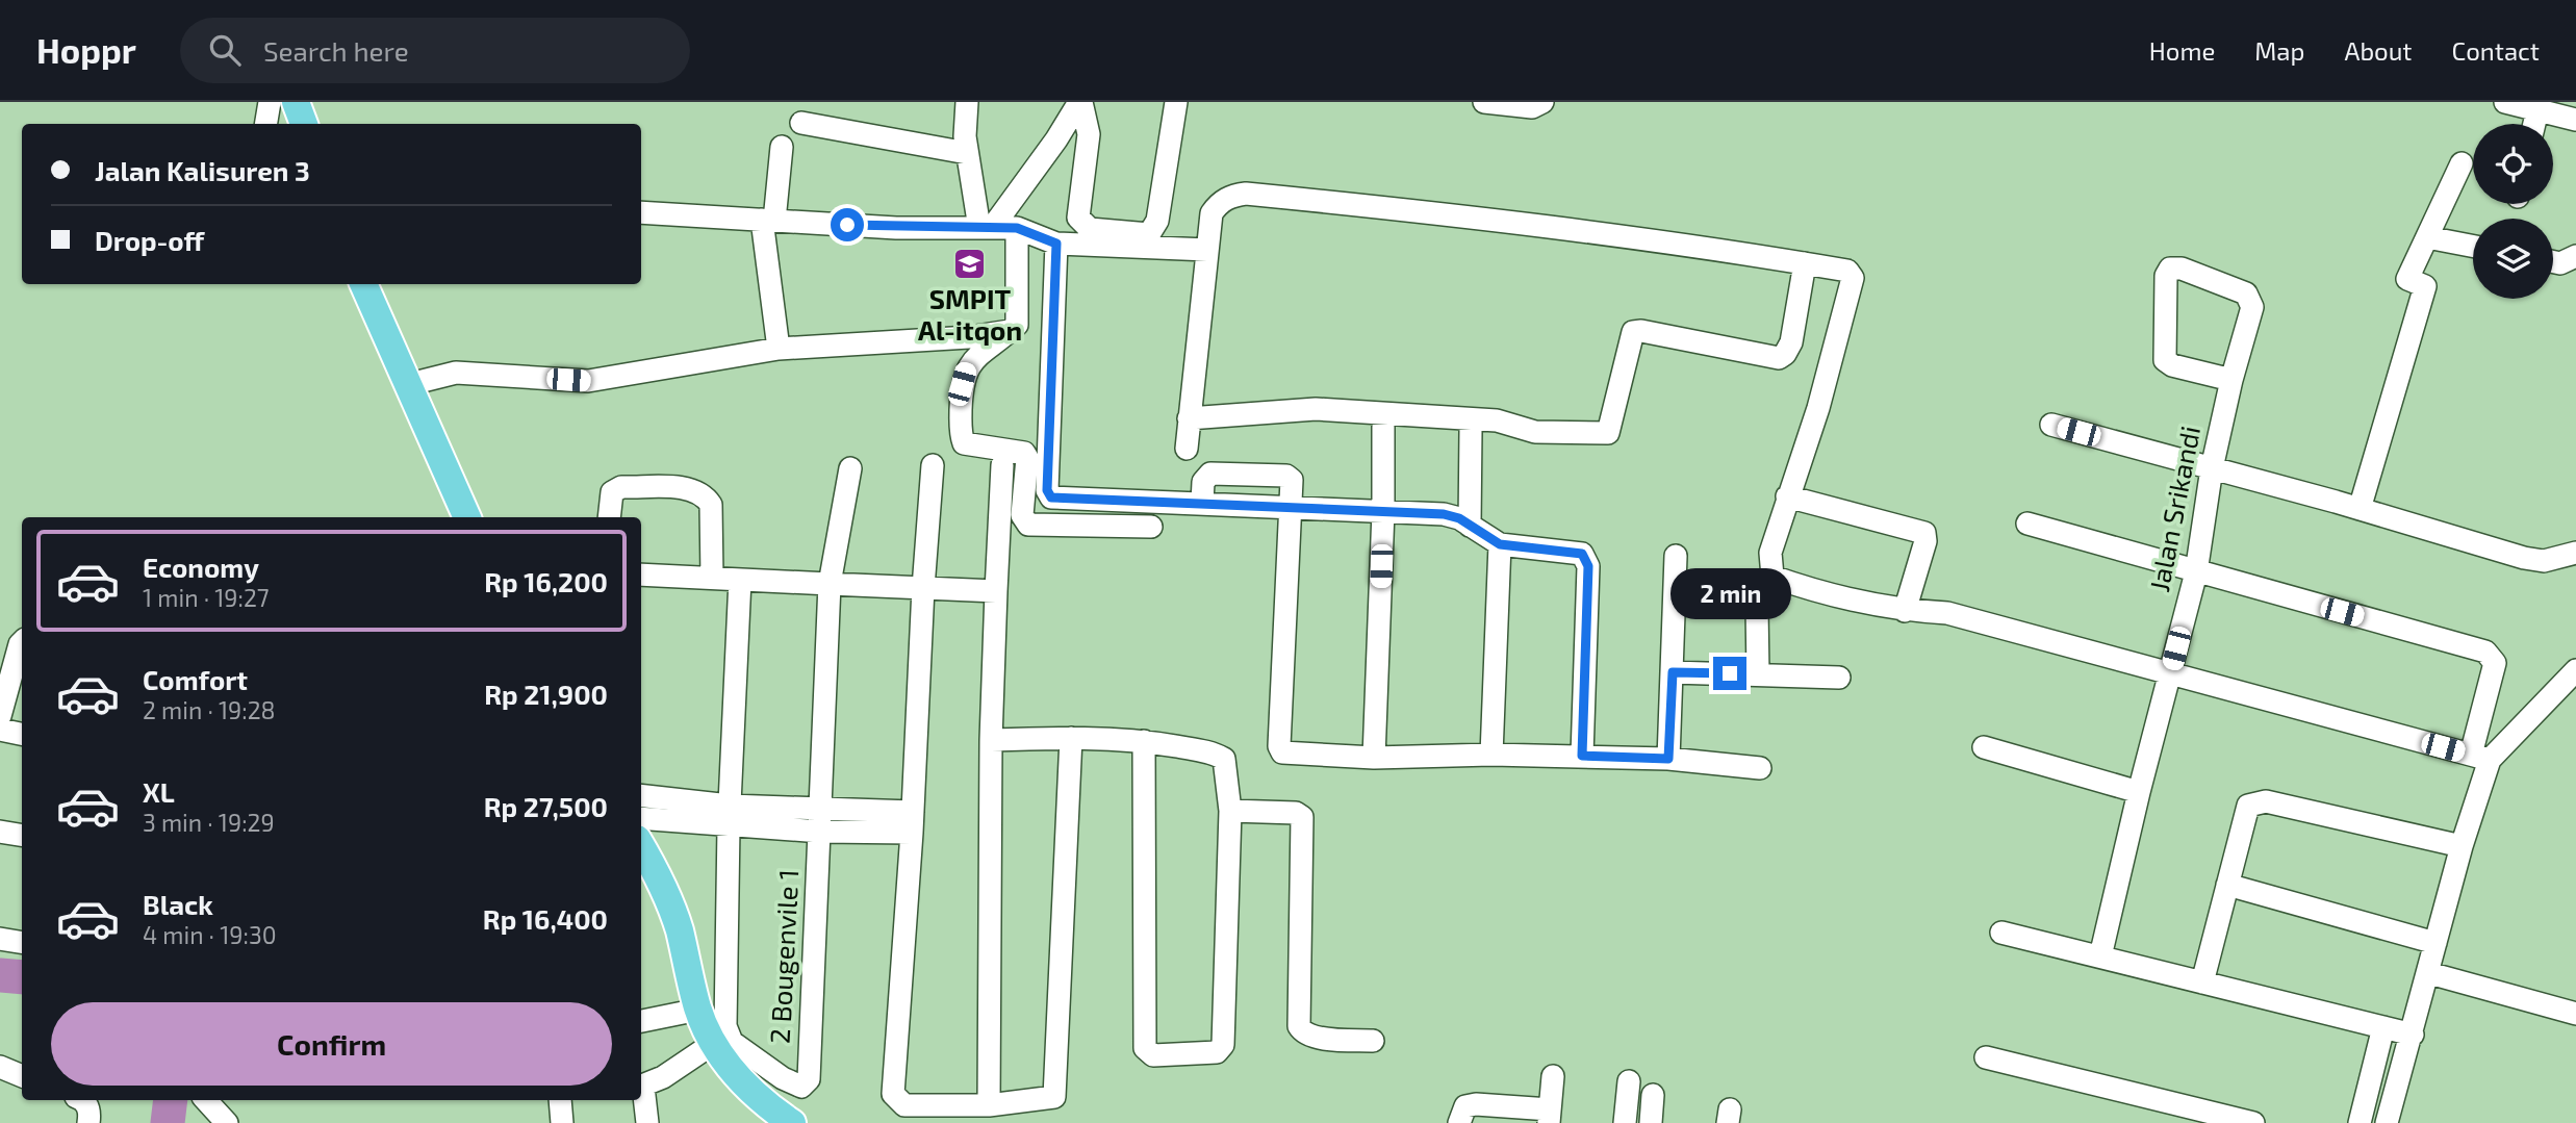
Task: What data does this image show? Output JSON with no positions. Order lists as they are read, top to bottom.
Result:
{
  "streets": {
    "street": ["Jalan Srikandi", "2 Bougenvile 1"]
  },
  "places": {
    "school or university": ["SMPIT Al-itqon"]
  },
  "page": {
    "header": "Hoppr",
    "search": "Search here",
    "nav": [
      "Home",
      "Map",
      "About",
      "Contact"
    ],
    "banner": ["Jalan Kalisuren 3", "Drop-off"],
    "list": [
      {
        "name": "Economy",
        "note": "1 min · 19:27",
        "value": "Rp 16,200"
      },
      {
        "name": "Comfort",
        "note": "2 min · 19:28",
        "value": "Rp 21,900"
      },
      {
        "name": "XL",
        "note": "3 min · 19:29",
        "value": "Rp 27,500"
      },
      {
        "name": "Black",
        "note": "4 min · 19:30",
        "value": "Rp 16,400"
      }
    ],
    "bubble": "2 min",
    "buttons": "Confirm"
  }
}
